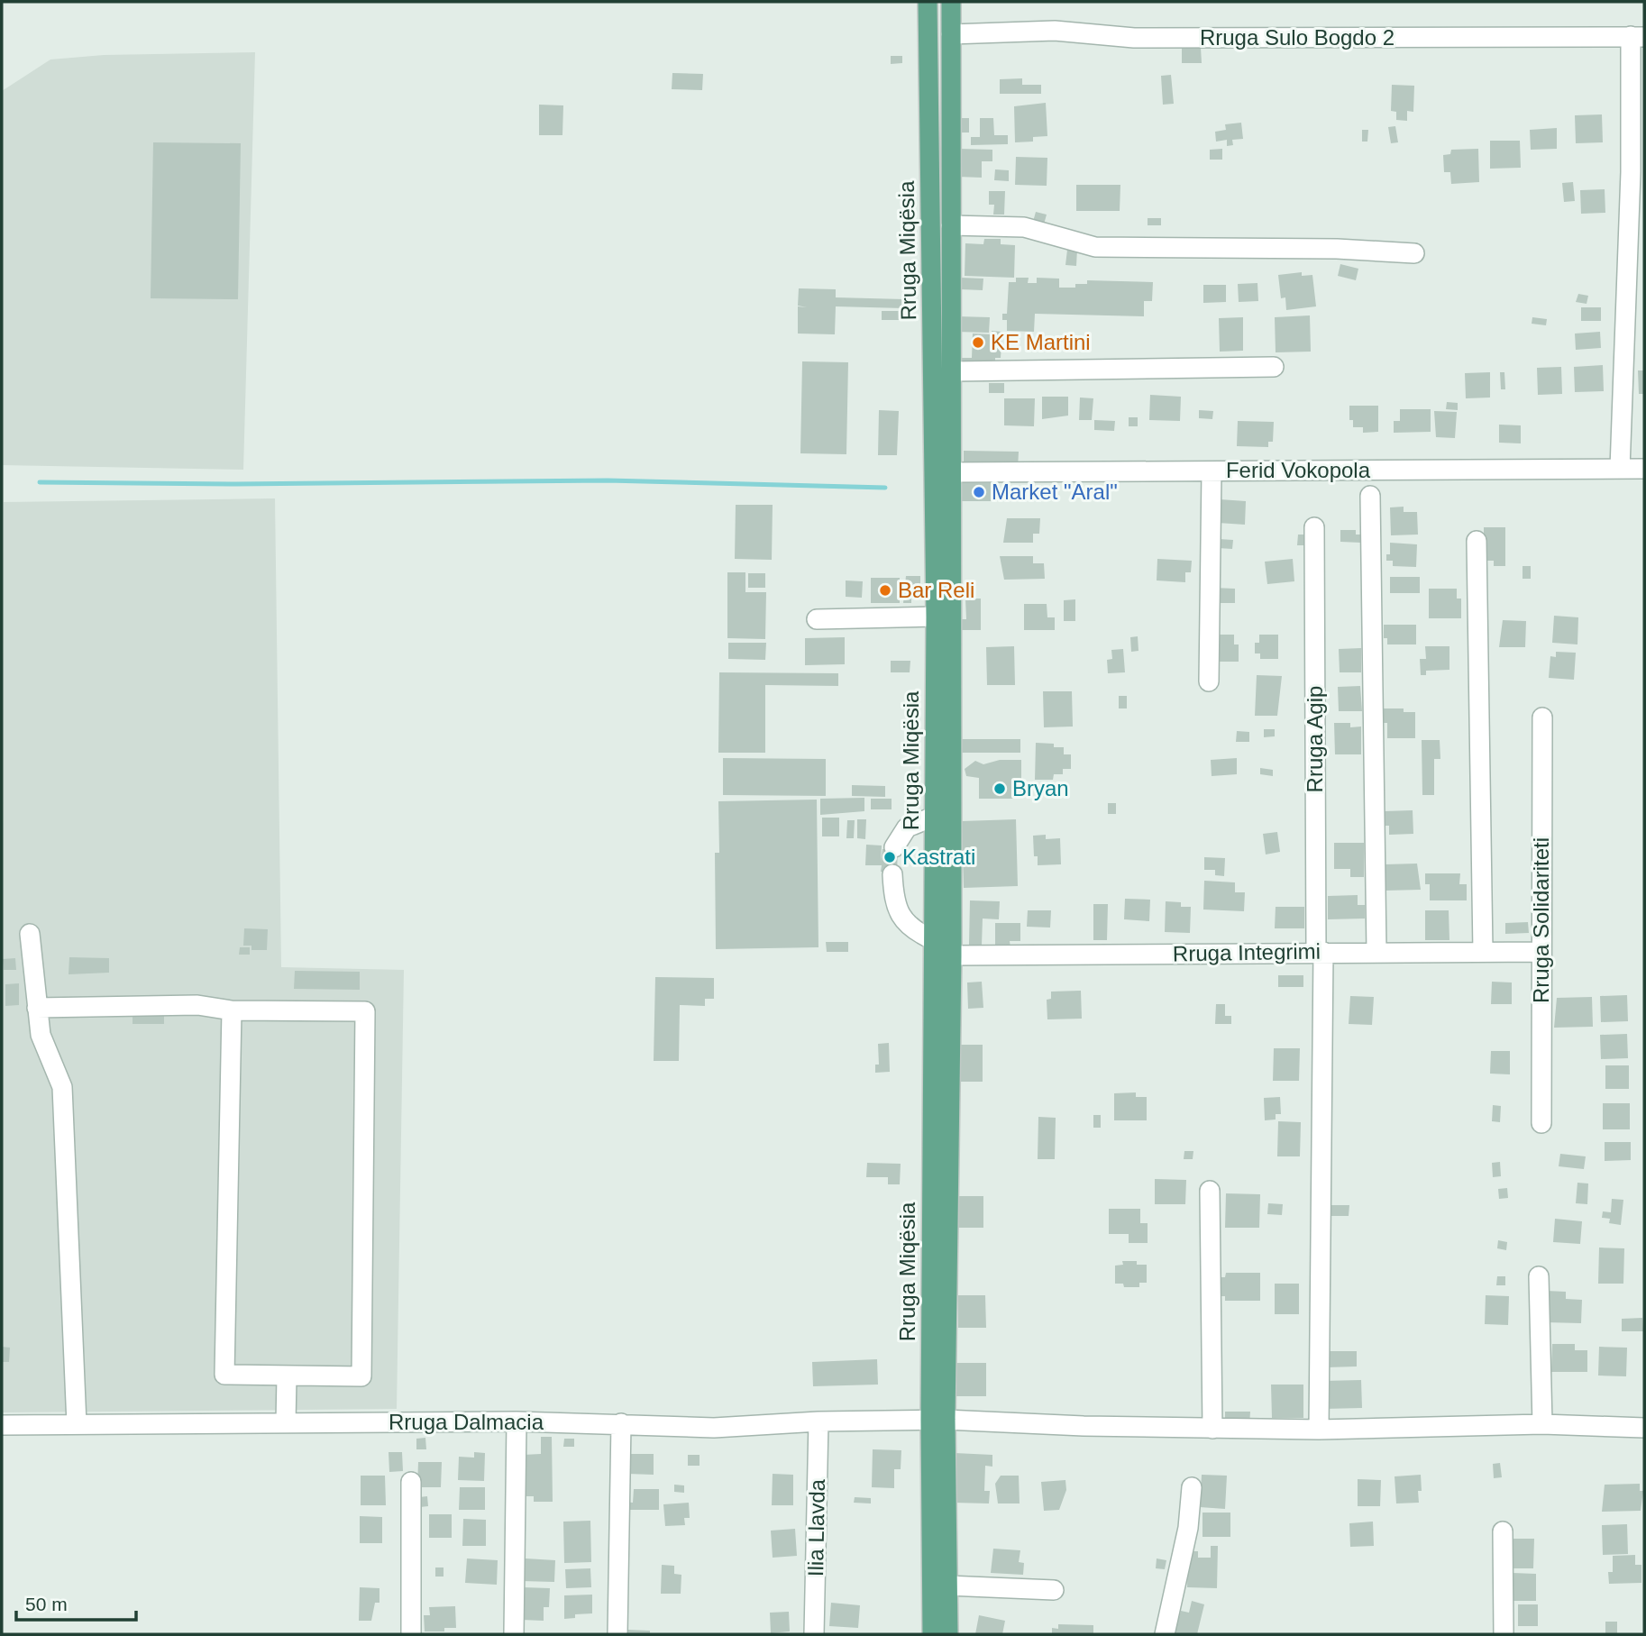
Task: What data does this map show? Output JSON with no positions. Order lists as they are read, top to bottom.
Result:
{
  "streets": {
    "main road": ["Rruga Miqësia"],
    "street": [
      "Rruga Sulo Bogdo 2",
      "Ferid Vokopola",
      "Rruga Agip",
      "Rruga Solidariteti",
      "Rruga Integrimi",
      "Rruga Dalmacia",
      "Ilia Llavda"
    ]
  },
  "crossings": [
    ["Rruga Sulo Bogdo 2", "Rruga Miqësia"],
    ["Rruga Miqësia", "Ferid Vokopola"],
    ["Rruga Miqësia", "Rruga Integrimi"],
    ["Rruga Miqësia", "Rruga Dalmacia"],
    ["Rruga Agip", "Rruga Integrimi"],
    ["Rruga Agip", "Rruga Dalmacia"],
    ["Rruga Solidariteti", "Rruga Integrimi"],
    ["Rruga Dalmacia", "Ilia Llavda"]
  ],
  "places": [
    "KE Martini",
    "Market \"Aral\"",
    "Bar Reli",
    "Bryan",
    "Kastrati"
  ],
  "scale_bar": "50 m"
}
